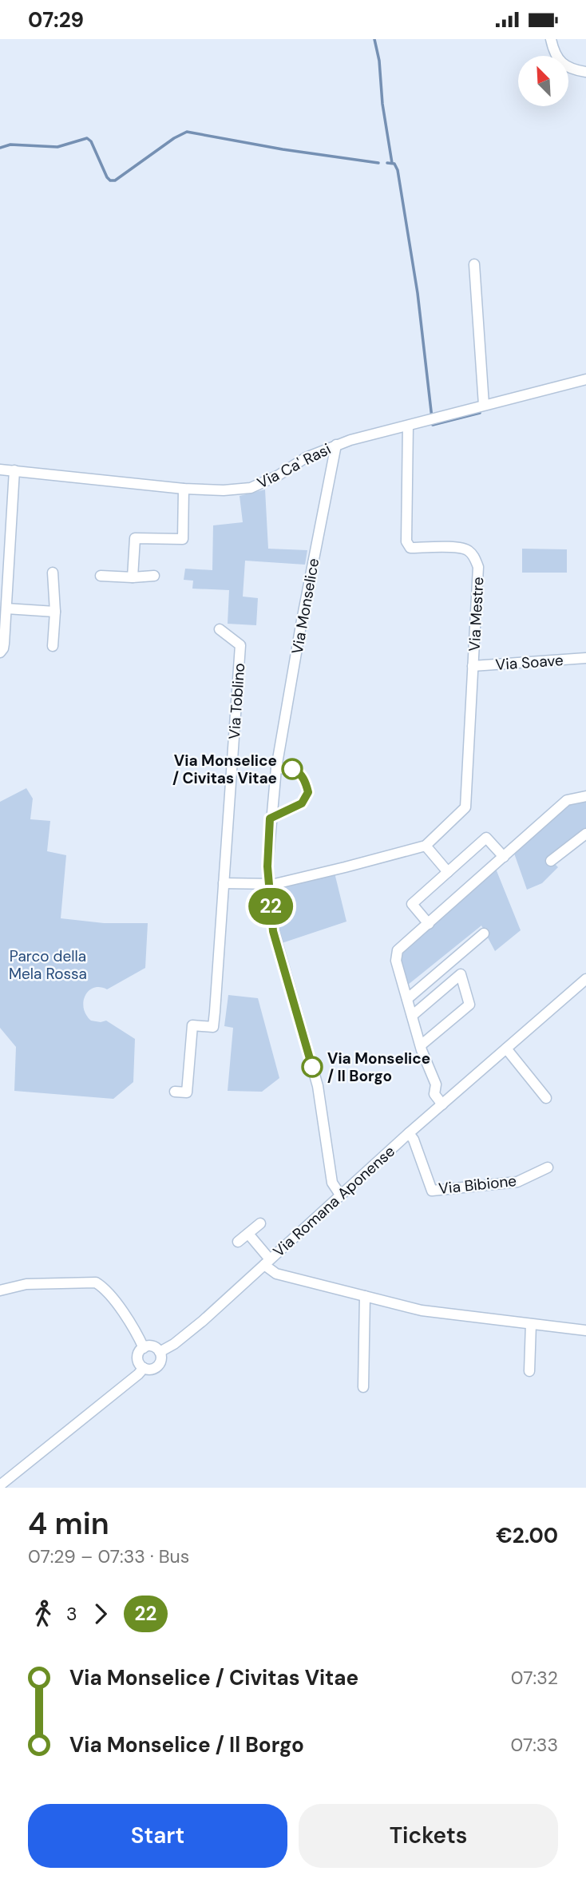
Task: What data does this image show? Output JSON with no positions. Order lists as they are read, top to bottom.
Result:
{
  "streets": {
    "street": [
      "Via Ca' Rasi",
      "Via Monselice",
      "Via Mestre",
      "Via Soave",
      "Via Toblino",
      "Via Bibione",
      "Via Romana Aponense"
    ]
  },
  "crossings": [
    ["Via Ca' Rasi", "Via Monselice"],
    ["Via Ca' Rasi", "Via Mestre"],
    ["Via Monselice", "Via Mestre"],
    ["Via Monselice", "Via Romana Aponense"],
    ["Via Mestre", "Via Soave"],
    ["Via Bibione", "Via Romana Aponense"]
  ],
  "parks": ["Parco della Mela Rossa"],
  "places": ["Via Monselice / Civitas Vitae", "Via Monselice / Il Borgo"],
  "lines": ["bus line 22"],
  "north": "top left",
  "page": {
    "status": "07:29",
    "on_map": "22",
    "heading": ["4 min", "07:29 – 07:33 · Bus", "€2.00"],
    "legs": ["3", "22"],
    "list": [
      {
        "name": "Via Monselice / Civitas Vitae",
        "value": "07:32"
      },
      {
        "name": "Via Monselice / Il Borgo",
        "value": "07:33"
      }
    ],
    "buttons": ["Start", "Tickets"]
  }
}
